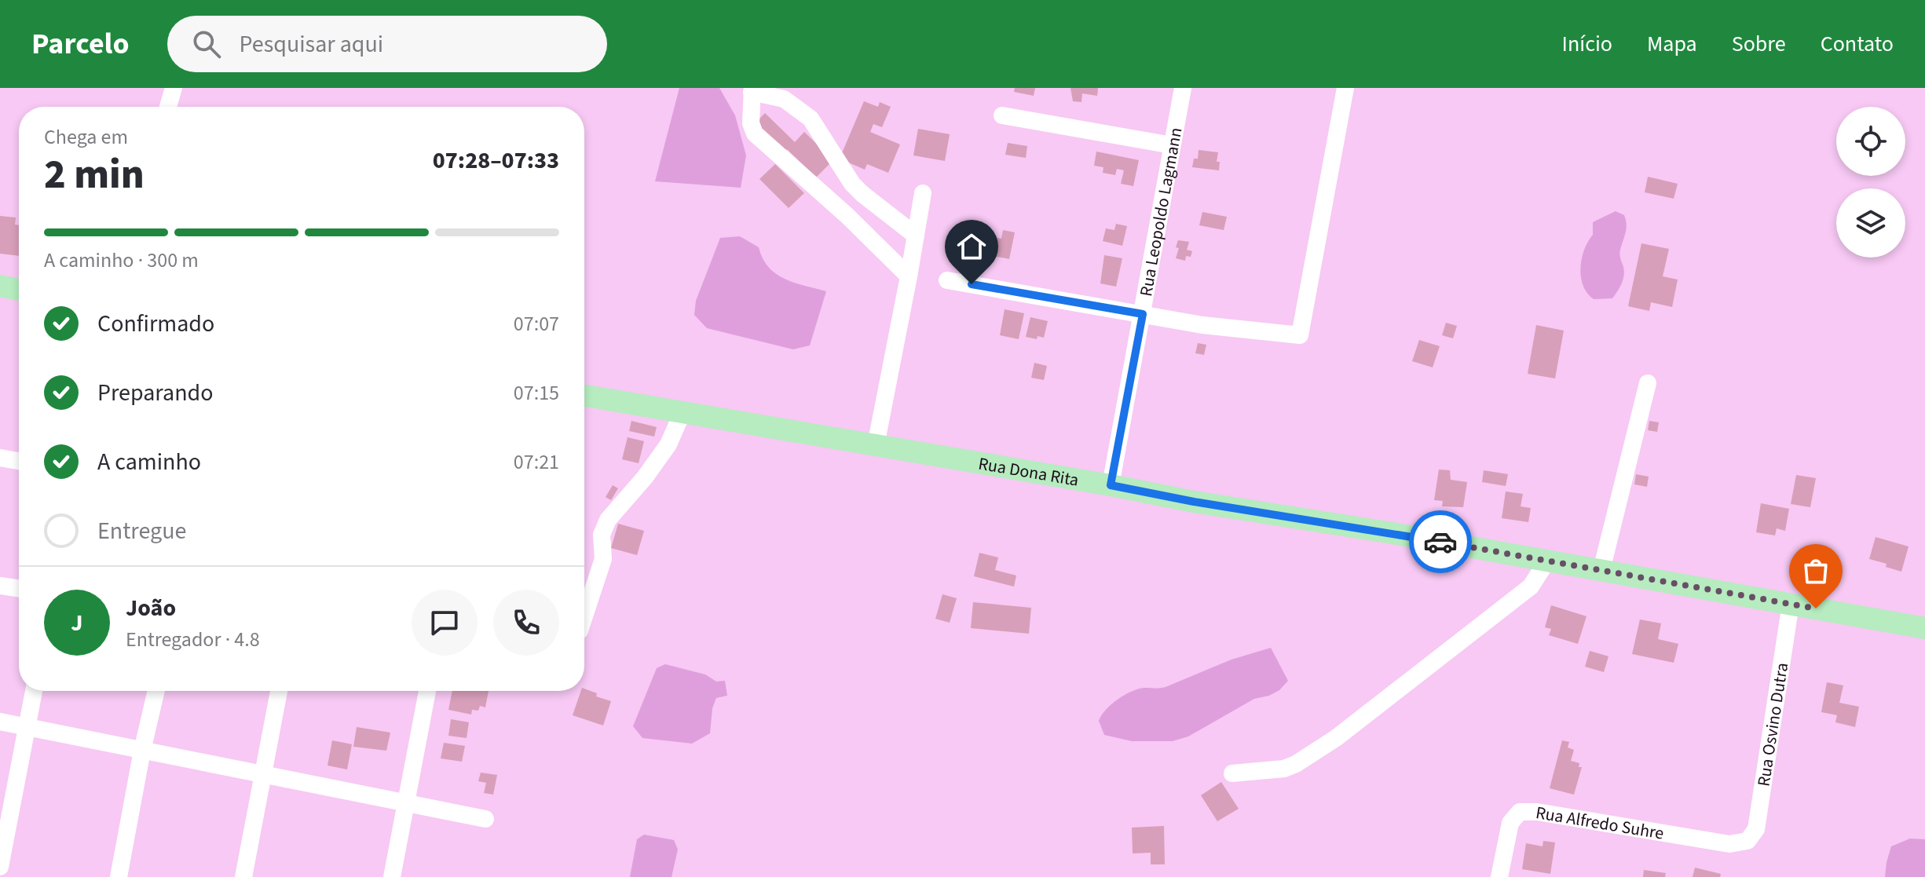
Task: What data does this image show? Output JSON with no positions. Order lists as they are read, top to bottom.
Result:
{
  "streets": {
    "main road": ["Rua Dona Rita"],
    "street": ["Rua Leopoldo Lagmann", "Rua Osvino Dutra", "Rua Alfredo Suhre"]
  },
  "crossings": [
    ["Rua Leopoldo Lagmann", "Rua Dona Rita"],
    ["Rua Dona Rita", "Rua Osvino Dutra"],
    ["Rua Osvino Dutra", "Rua Alfredo Suhre"]
  ],
  "page": {
    "header": "Parcelo",
    "search": "Pesquisar aqui",
    "nav": [
      "Início",
      "Mapa",
      "Sobre",
      "Contato"
    ],
    "heading": ["2 min", "Chega em", "07:28–07:33"],
    "panel": ["João", "Entregador · 4.8"],
    "bar": "A caminho · 300 m",
    "list": [
      ["Confirmado", "07:07"],
      ["Preparando", "07:15"],
      ["A caminho", "07:21"],
      "Entregue"
    ],
    "round": "J"
  }
}
